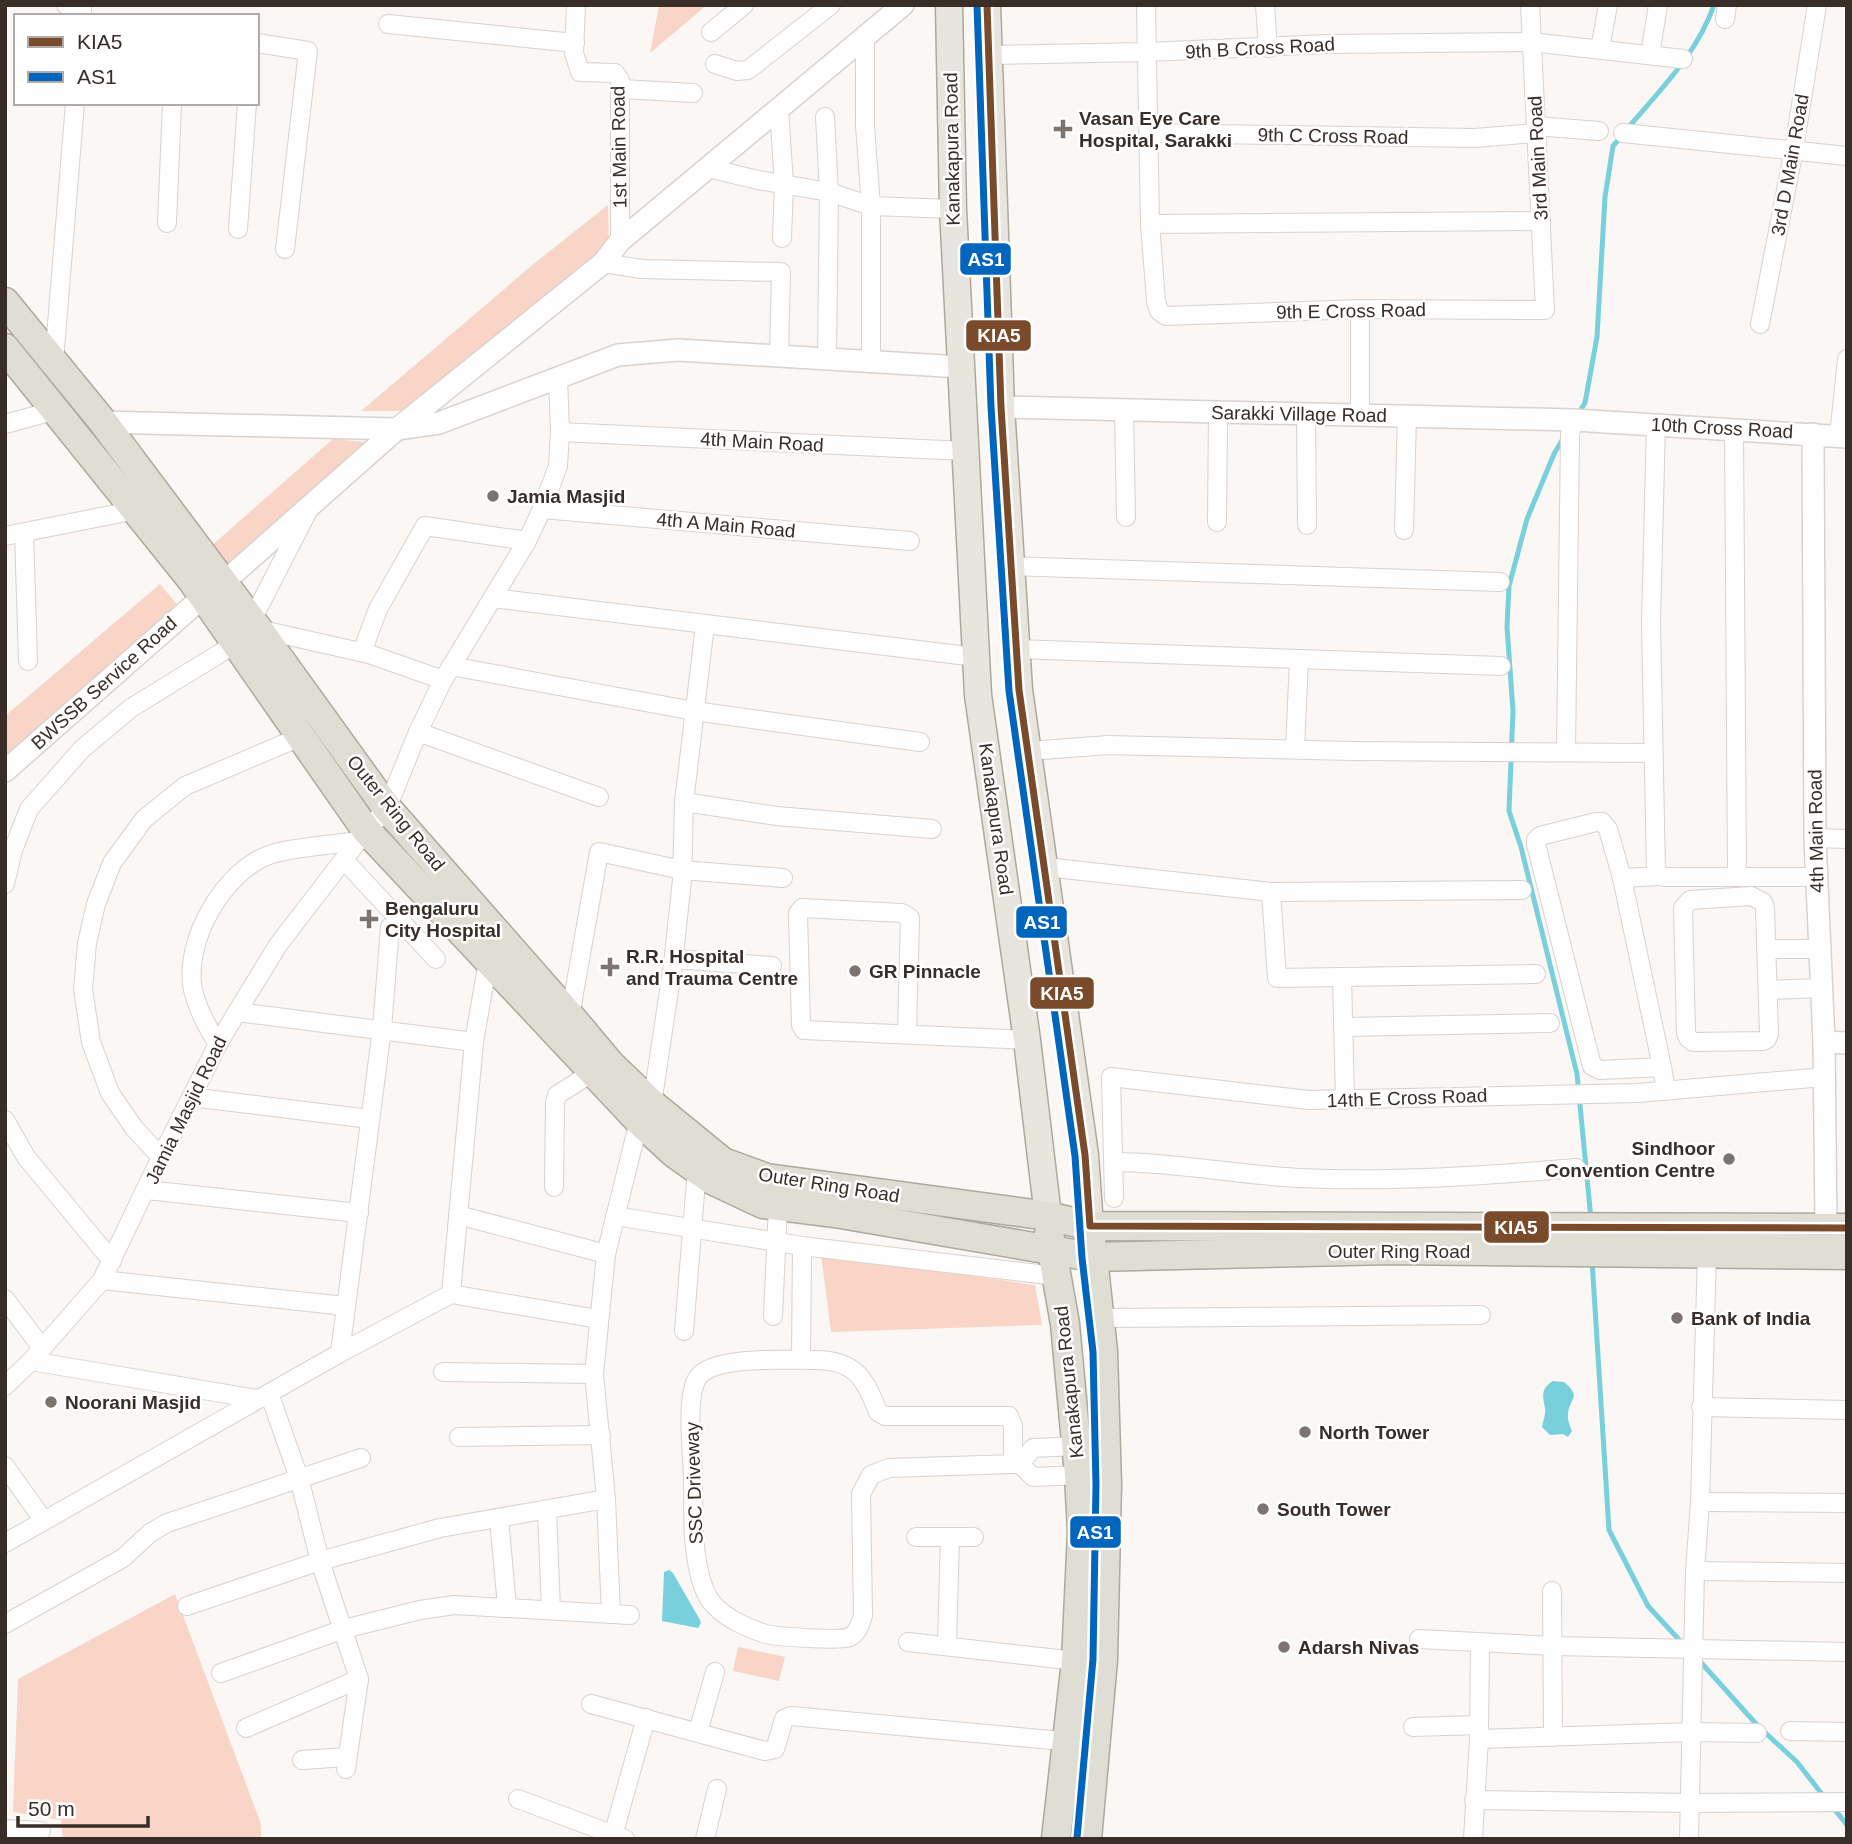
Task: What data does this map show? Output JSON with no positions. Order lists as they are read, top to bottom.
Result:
{
  "streets": {
    "highway": ["Kanakapura Road", "Outer Ring Road"],
    "street": [
      "9th B Cross Road",
      "9th C Cross Road",
      "1st Main Road",
      "3rd Main Road",
      "3rd D Main Road",
      "9th E Cross Road",
      "Sarakki Village Road",
      "10th Cross Road",
      "4th Main Road",
      "4th A Main Road",
      "BWSSB Service Road",
      "14th E Cross Road",
      "Jamia Masjid Road",
      "SSC Driveway"
    ]
  },
  "crossings": [
    ["9th B Cross Road", "Kanakapura Road"],
    ["9th B Cross Road", "3rd Main Road"],
    ["9th C Cross Road", "3rd Main Road"],
    ["1st Main Road", "BWSSB Service Road"],
    ["Kanakapura Road", "Sarakki Village Road"],
    ["Kanakapura Road", "4th Main Road"],
    ["Kanakapura Road", "Outer Ring Road"],
    ["3rd Main Road", "9th E Cross Road"],
    ["Sarakki Village Road", "10th Cross Road"],
    ["10th Cross Road", "4th Main Road"],
    ["4th Main Road", "Outer Ring Road"],
    ["4th Main Road", "14th E Cross Road"],
    ["BWSSB Service Road", "Outer Ring Road"],
    ["Outer Ring Road", "Jamia Masjid Road"]
  ],
  "places": {
    "health": ["Vasan Eye Care Hospital, Sarakki", "Bengaluru City Hospital", "R.R. Hospital and Trauma Centre"],
    "other": [
      "Jamia Masjid",
      "GR Pinnacle",
      "Sindhoor Convention Centre",
      "Bank of India",
      "Noorani Masjid",
      "North Tower",
      "South Tower",
      "Adarsh Nivas"
    ]
  },
  "lines": ["transit line KIA5", "transit line AS1"],
  "legend": ["KIA5", "AS1"],
  "scale_bar": "50 m"
}
